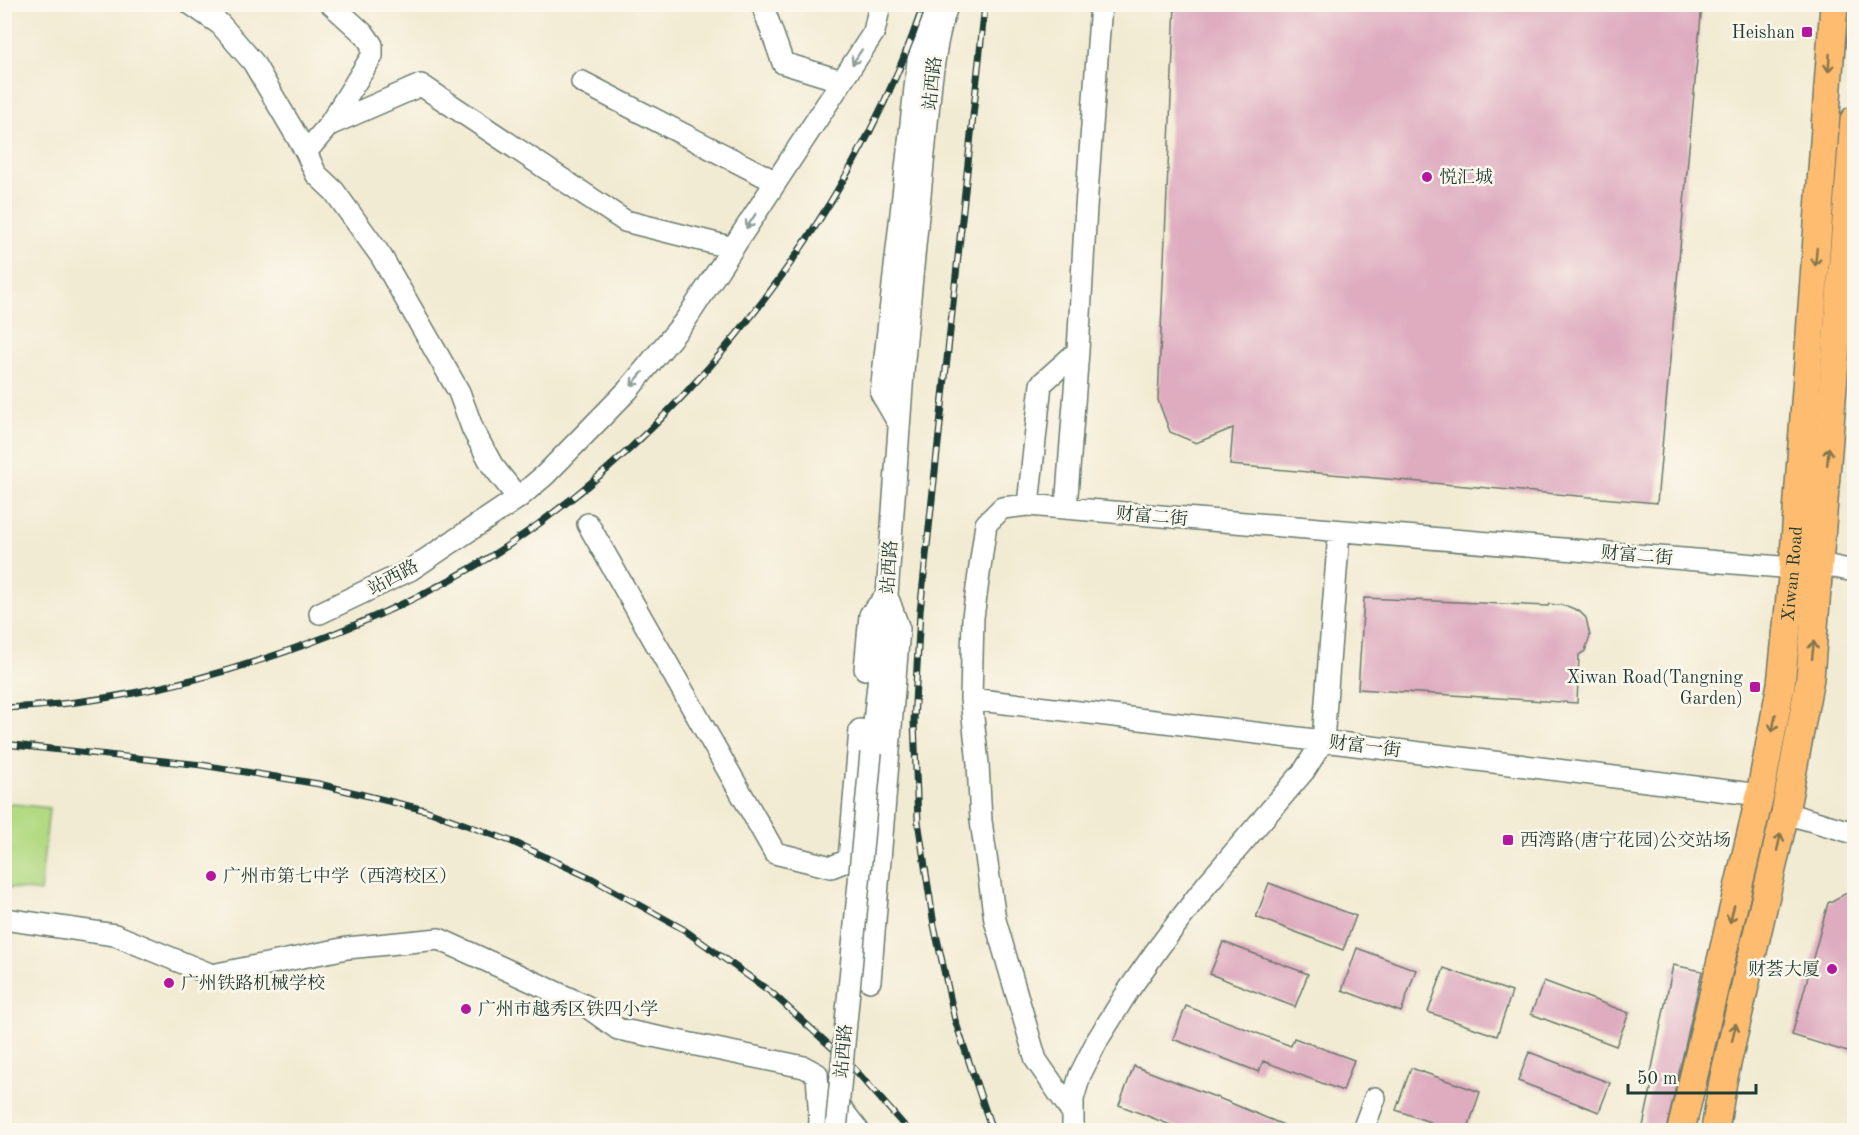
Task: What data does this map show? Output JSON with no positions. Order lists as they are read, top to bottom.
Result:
{
  "streets": {
    "main road": ["Xiwan Road"],
    "street": ["站西路", "财富二街", "财富一街"]
  },
  "crossings": [
    ["财富二街", "Xiwan Road"],
    ["财富二街", "财富一街"],
    ["Xiwan Road", "财富一街"]
  ],
  "places": {
    "transit": ["Heishan", "Xiwan Road(Tangning Garden)", "西湾路(唐宁花园)公交站场"],
    "other": [
      "悦汇城",
      "广州市第七中学（西湾校区）",
      "财荟大厦",
      "广州铁路机械学校",
      "广州市越秀区铁四小学"
    ]
  },
  "scale_bar": "50 m"
}
